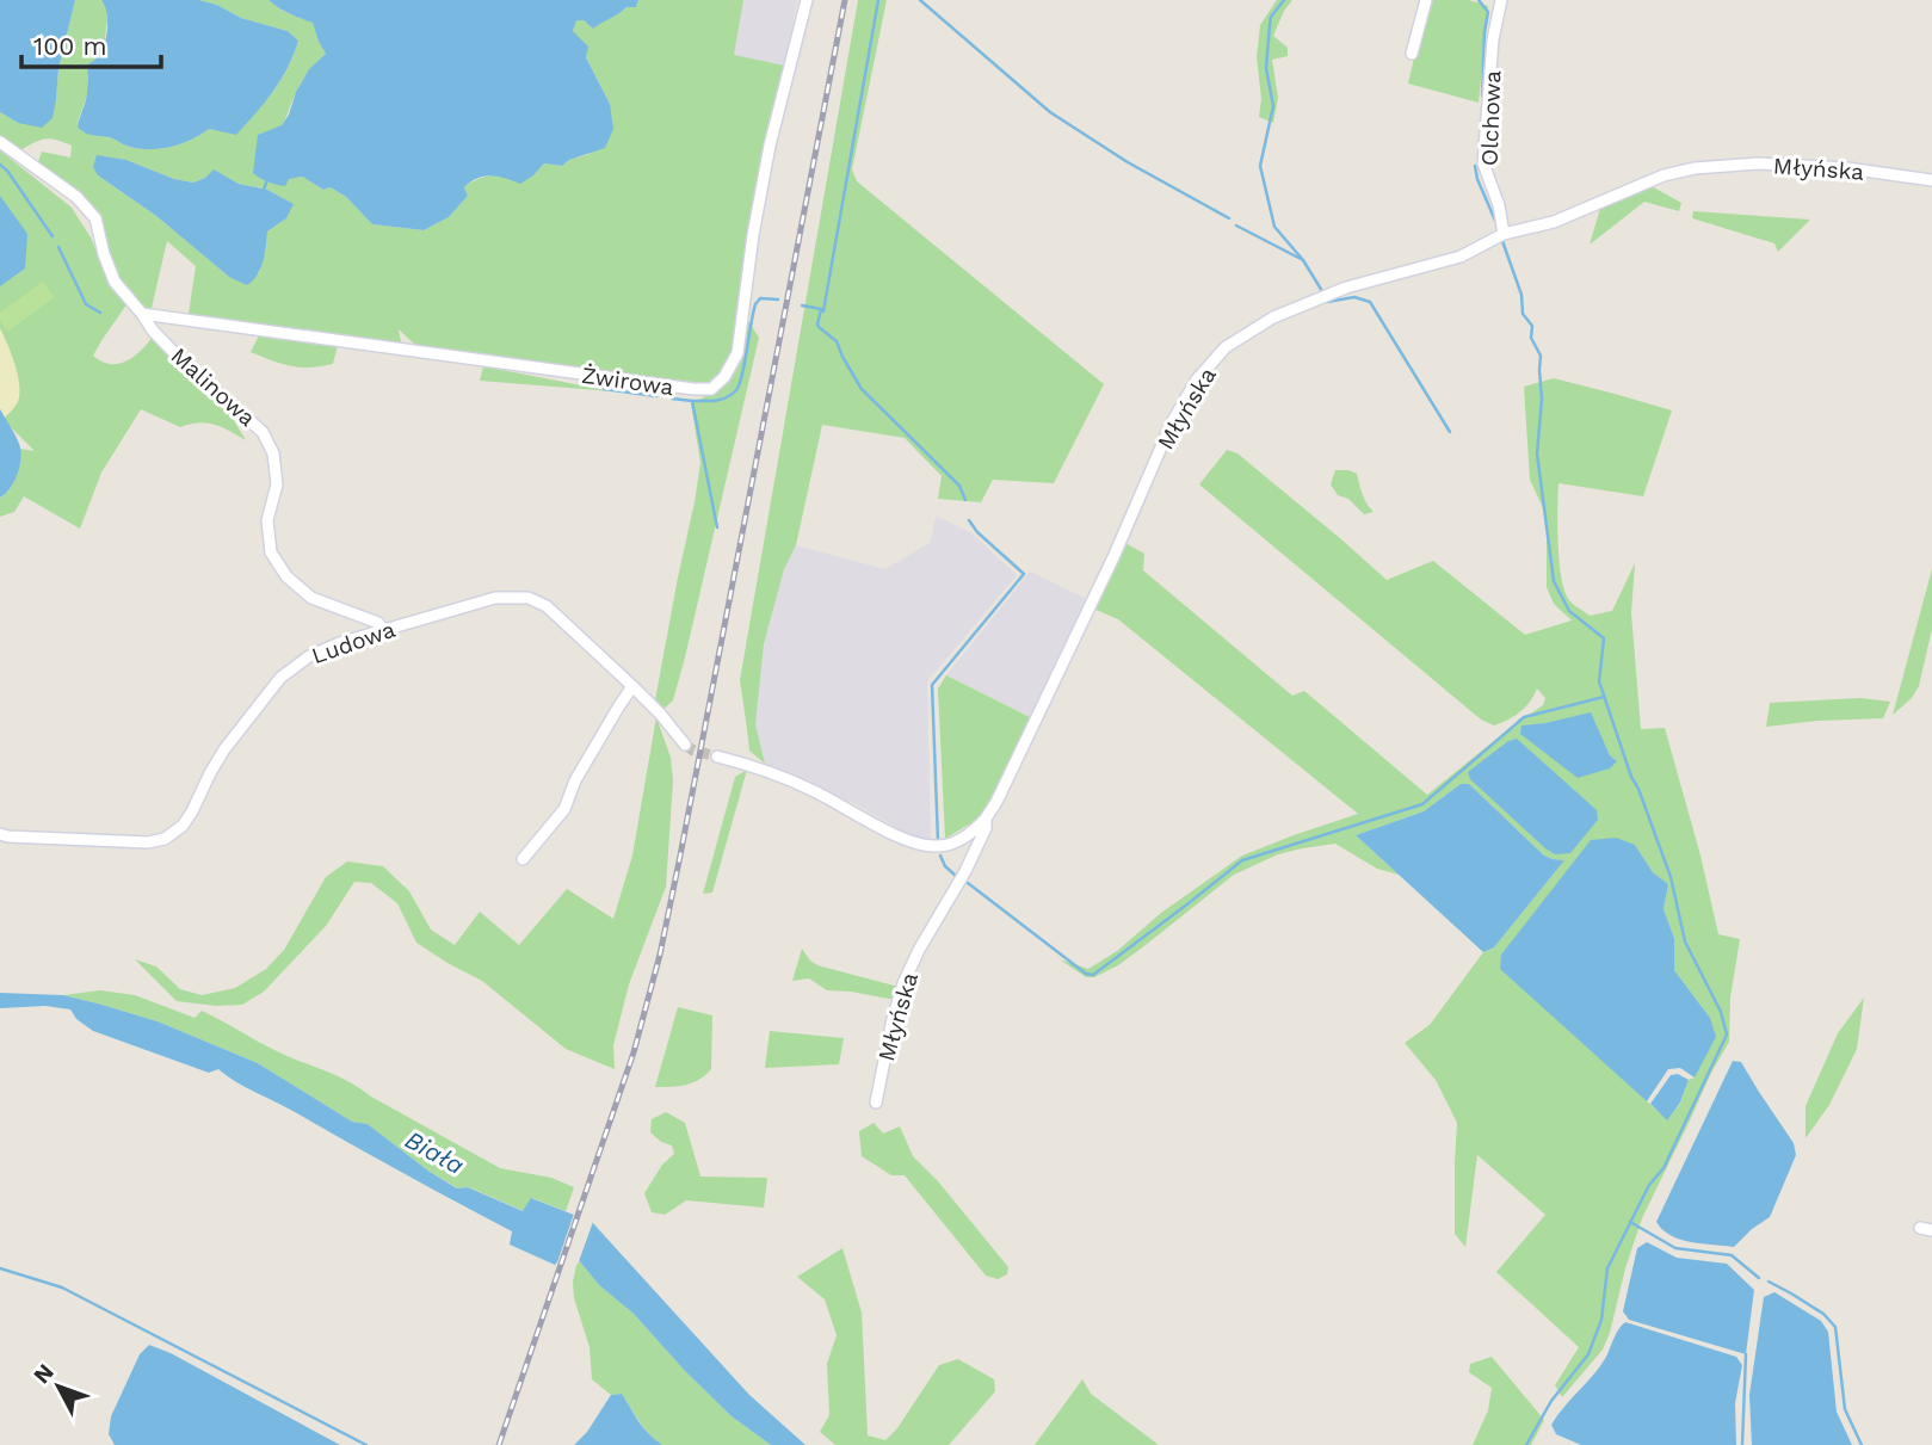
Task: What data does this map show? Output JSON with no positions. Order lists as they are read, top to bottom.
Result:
{
  "streets": {
    "street": [
      "Olchowa",
      "Młyńska",
      "Żwirowa",
      "Malinowa",
      "Ludowa"
    ]
  },
  "crossings": [
    ["Olchowa", "Młyńska"],
    ["Żwirowa", "Malinowa"],
    ["Malinowa", "Ludowa"]
  ],
  "water": ["Biała"],
  "scale_bar": "100 m",
  "north": "top left"
}
